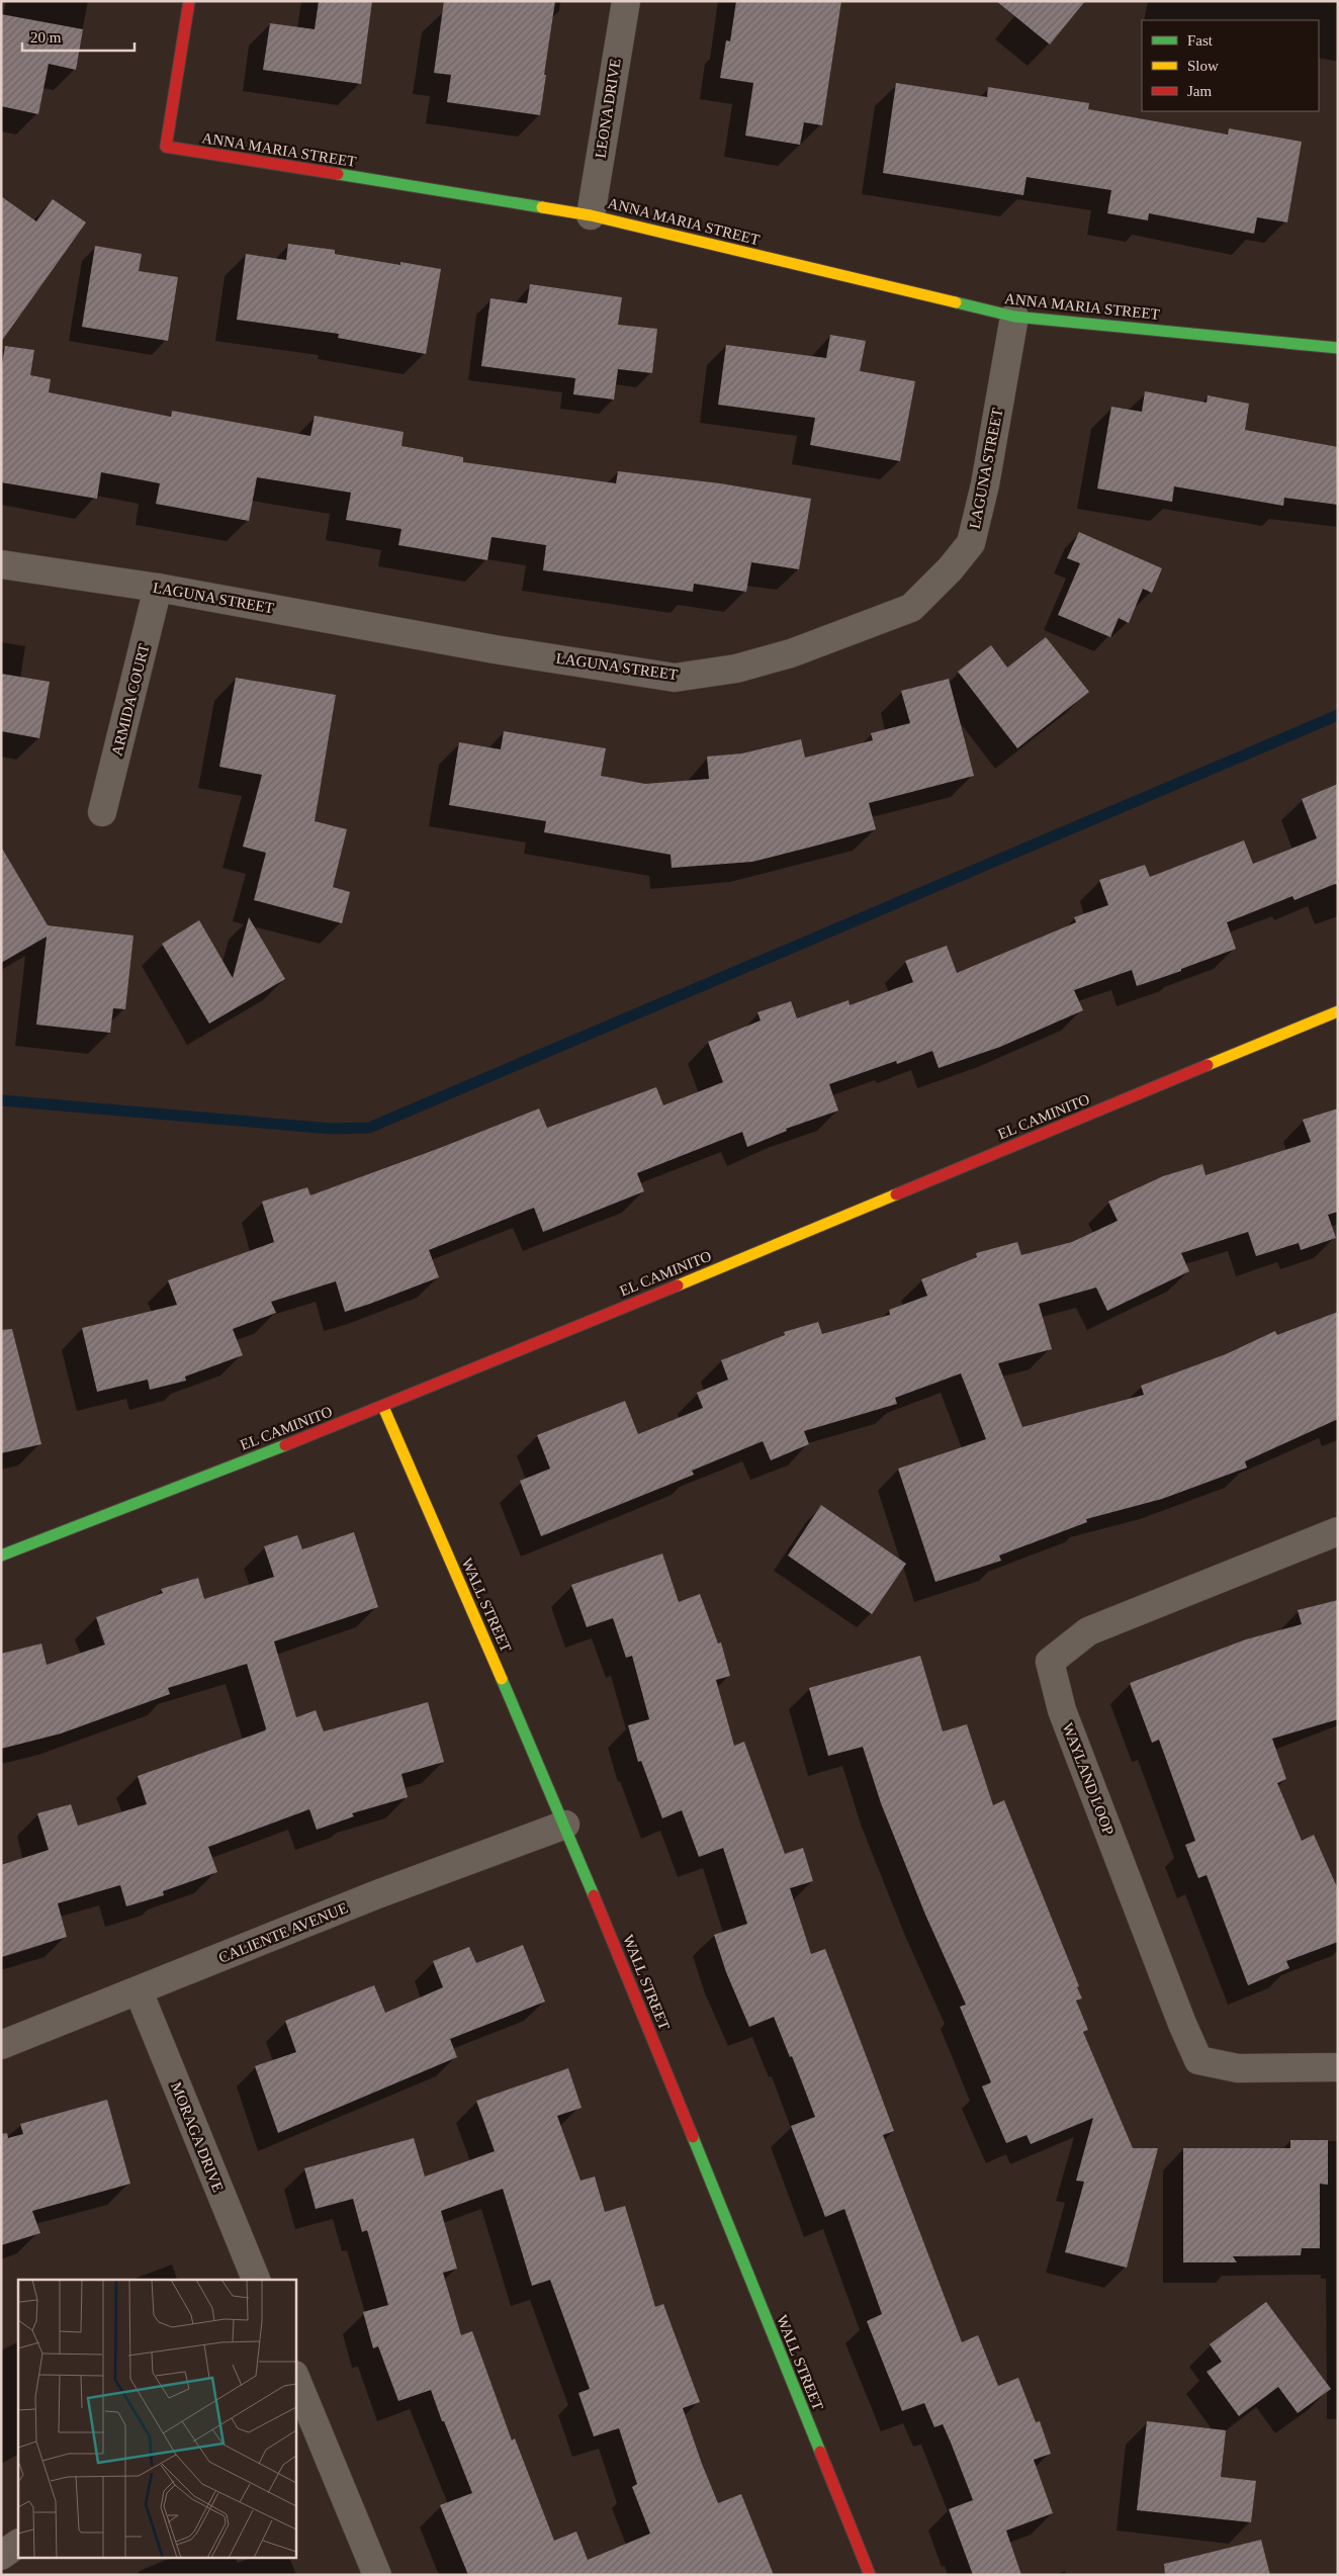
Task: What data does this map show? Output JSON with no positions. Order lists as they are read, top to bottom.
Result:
{
  "streets": {
    "street": [
      "LEONA DRIVE",
      "ANNA MARIA STREET",
      "LAGUNA STREET",
      "ARMIDA COURT",
      "EL CAMINITO",
      "WALL STREET",
      "WAYLAND LOOP",
      "CALIENTE AVENUE",
      "MORAGA DRIVE"
    ]
  },
  "crossings": [
    ["LEONA DRIVE", "ANNA MARIA STREET"],
    ["ANNA MARIA STREET", "LAGUNA STREET"],
    ["LAGUNA STREET", "ARMIDA COURT"],
    ["EL CAMINITO", "WALL STREET"],
    ["WALL STREET", "CALIENTE AVENUE"],
    ["CALIENTE AVENUE", "MORAGA DRIVE"]
  ],
  "legend": ["Fast", "Slow", "Jam"],
  "scale_bar": "20 m"
}
